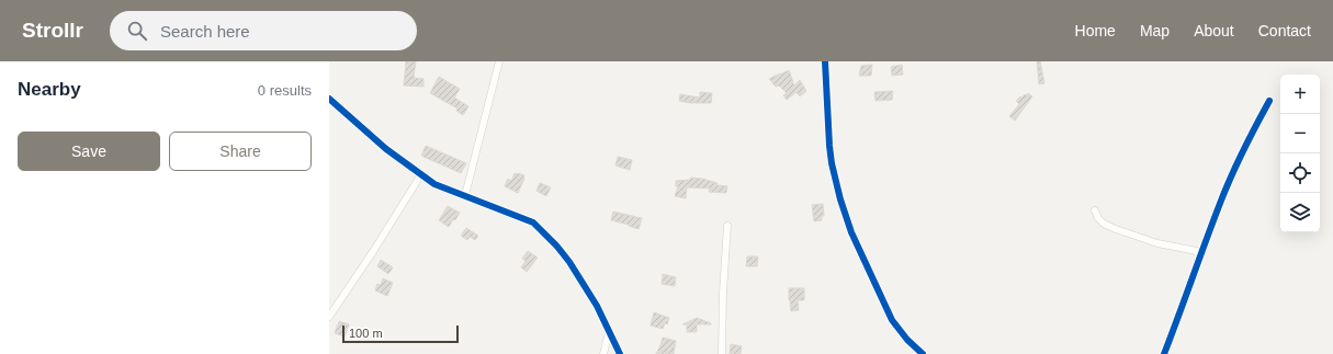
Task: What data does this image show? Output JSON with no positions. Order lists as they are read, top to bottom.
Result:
{
  "scale_bar": "100 m",
  "page": {
    "header": "Strollr",
    "search": "Search here",
    "nav": [
      "Home",
      "Map",
      "About",
      "Contact"
    ],
    "heading": ["Nearby", "0 results"],
    "map_buttons": ["+", "−"],
    "buttons": ["Save", "Share"],
    "scale": "100 m"
  }
}
